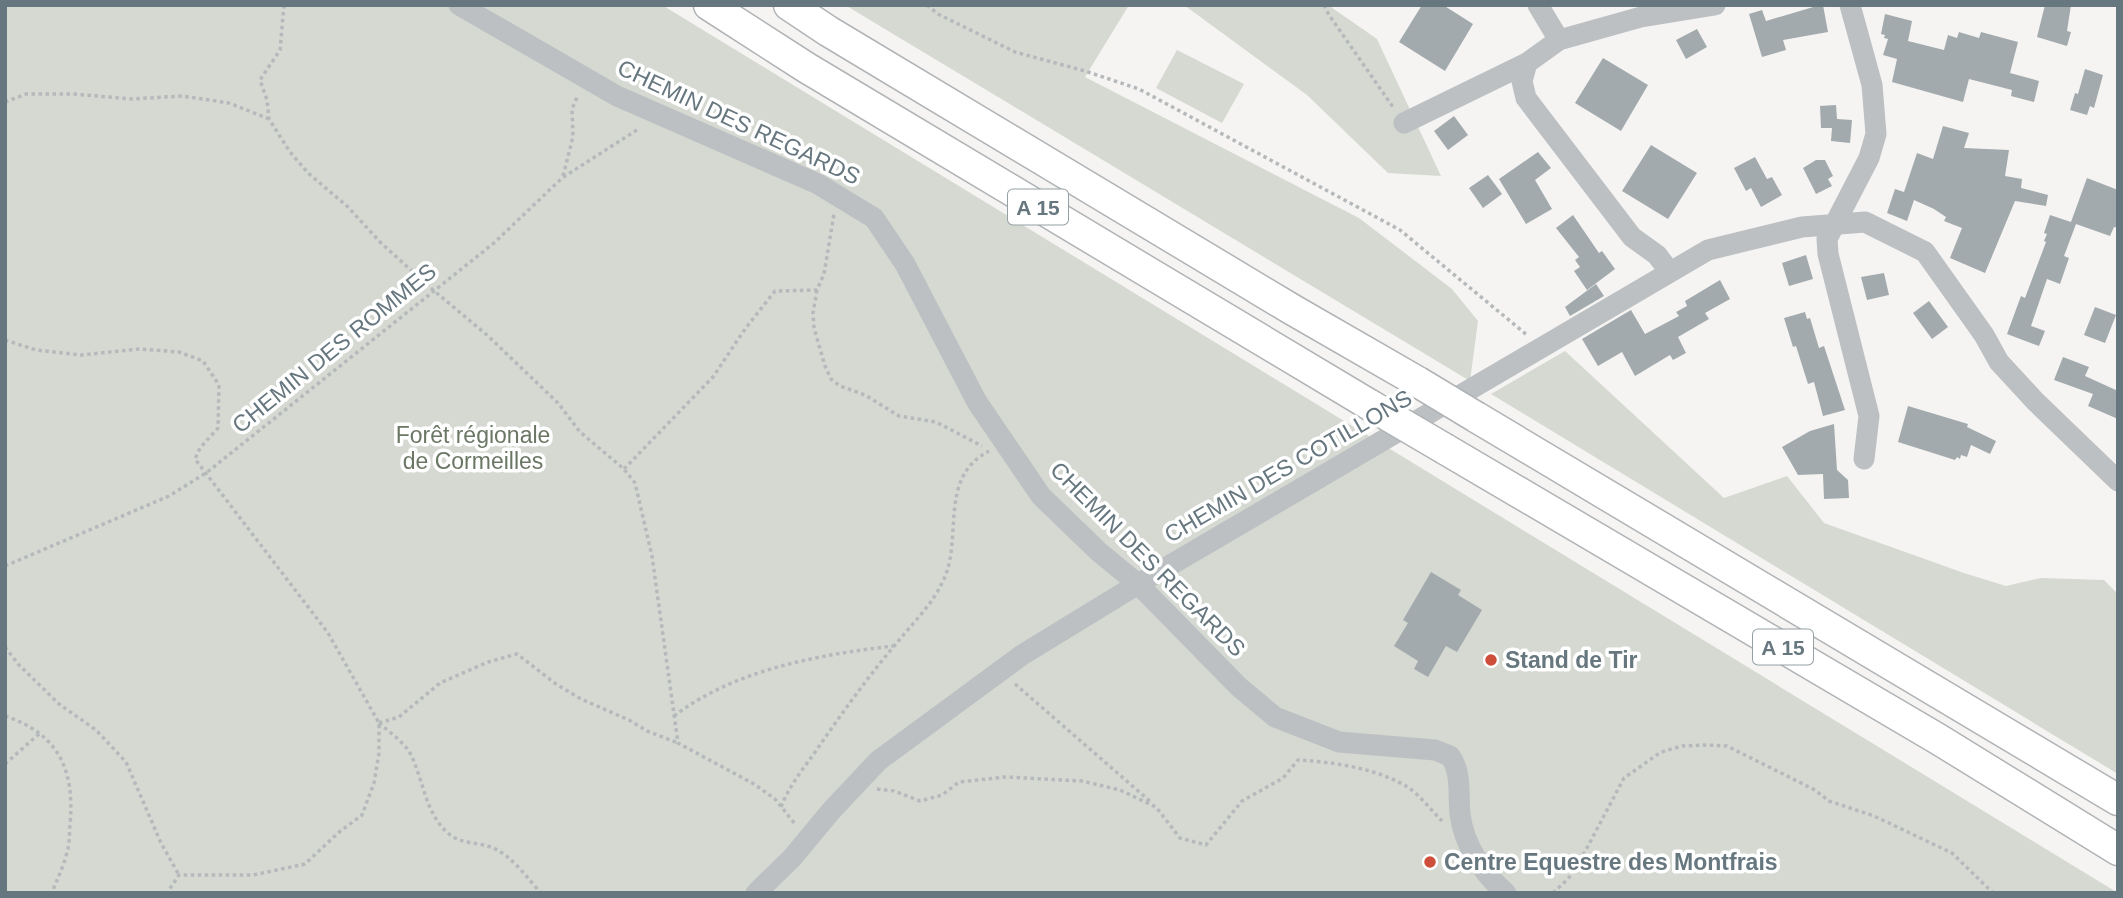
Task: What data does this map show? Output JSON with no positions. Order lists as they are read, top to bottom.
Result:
{
  "streets": {
    "highway": ["A 15"],
    "street": ["CHEMIN DES REGARDS", "CHEMIN DES COTILLONS"],
    "path": ["CHEMIN DES ROMMES"]
  },
  "crossings": [
    ["CHEMIN DES REGARDS", "CHEMIN DES ROMMES"],
    ["CHEMIN DES REGARDS", "CHEMIN DES COTILLONS"]
  ],
  "parks": ["Forêt régionale de Cormeilles"],
  "places": ["Stand de Tir", "Centre Equestre des Montfrais"]
}
